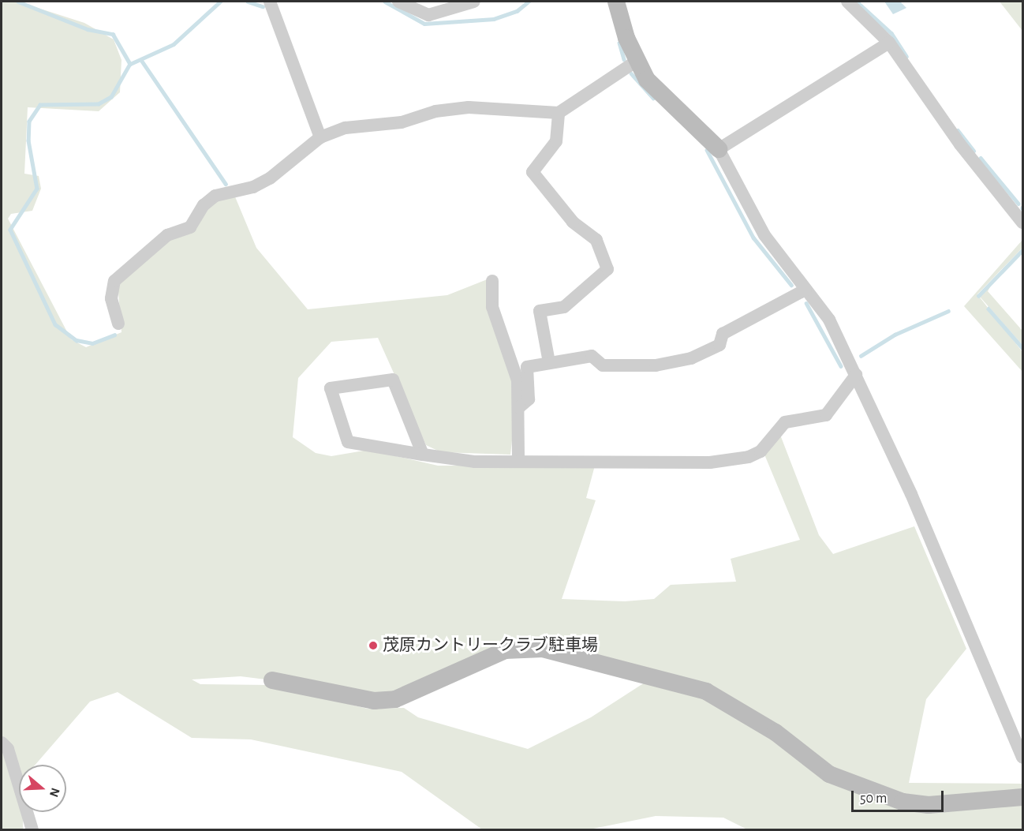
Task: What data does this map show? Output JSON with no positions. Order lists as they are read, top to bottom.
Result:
{
  "places": ["茂原カントリークラブ駐車場"],
  "scale_bar": "50 m",
  "north": "right"
}
